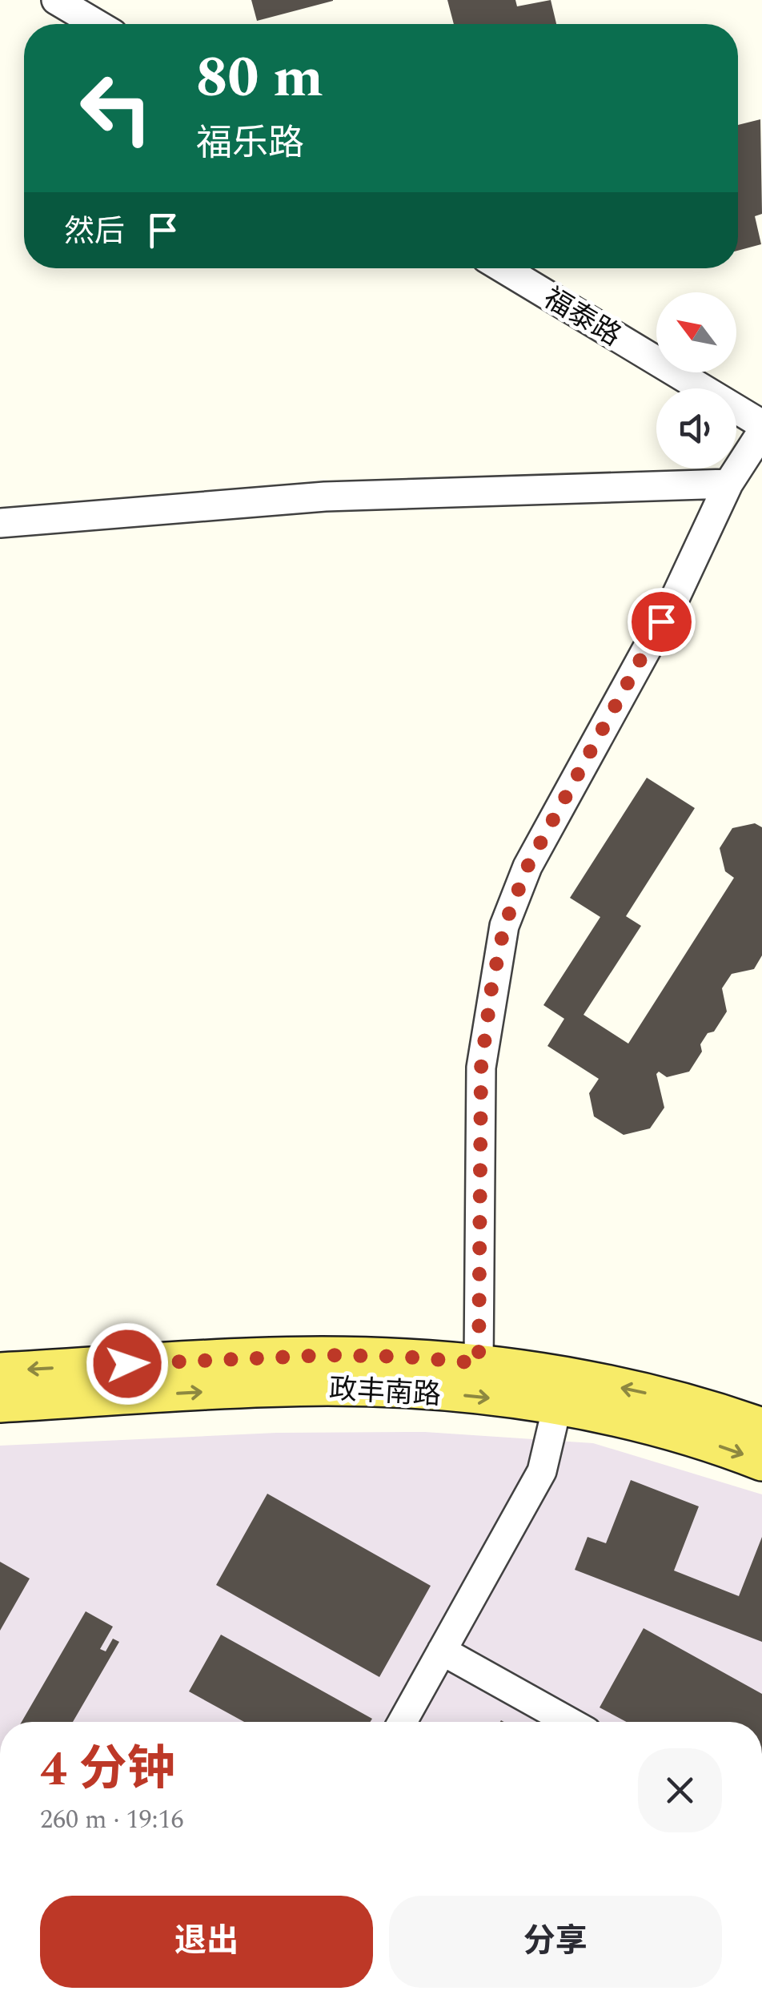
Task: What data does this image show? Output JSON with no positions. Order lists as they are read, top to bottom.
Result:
{
  "streets": {
    "main road": ["政丰南路"],
    "street": ["福泰路"]
  },
  "north": "top left",
  "page": {
    "turn": ["80 m", "福乐路"],
    "then": "然后",
    "heading": ["4 分钟", "260 m · 19:16"],
    "buttons": ["退出", "分享"]
  }
}
